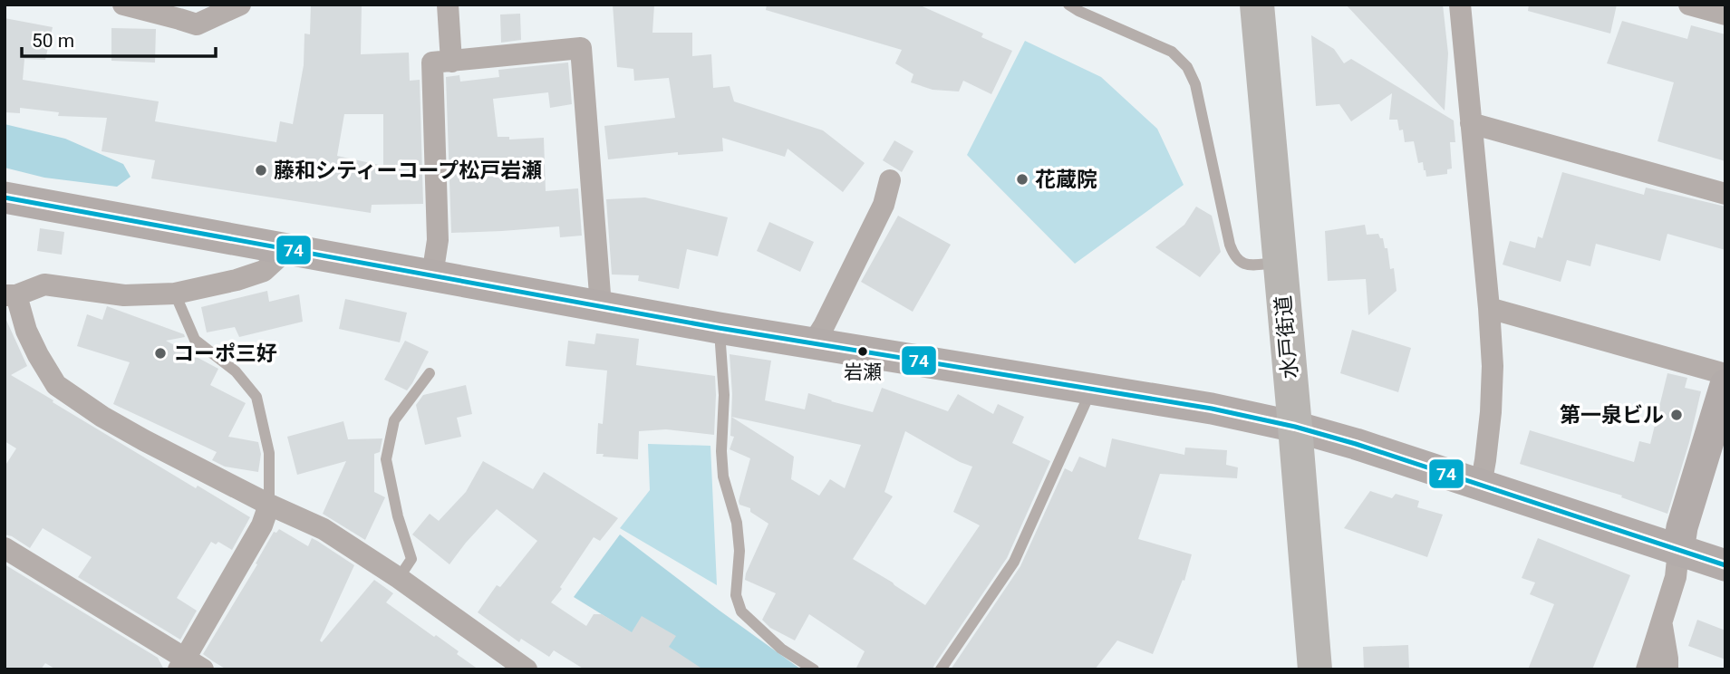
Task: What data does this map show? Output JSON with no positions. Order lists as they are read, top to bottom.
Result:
{
  "streets": {
    "highway": ["水戸街道"]
  },
  "places": [
    "藤和シティーコープ松戸岩瀬",
    "花蔵院",
    "岩瀬",
    "コーポ三好",
    "第一泉ビル"
  ],
  "lines": ["transit line 74"],
  "scale_bar": "50 m"
}
